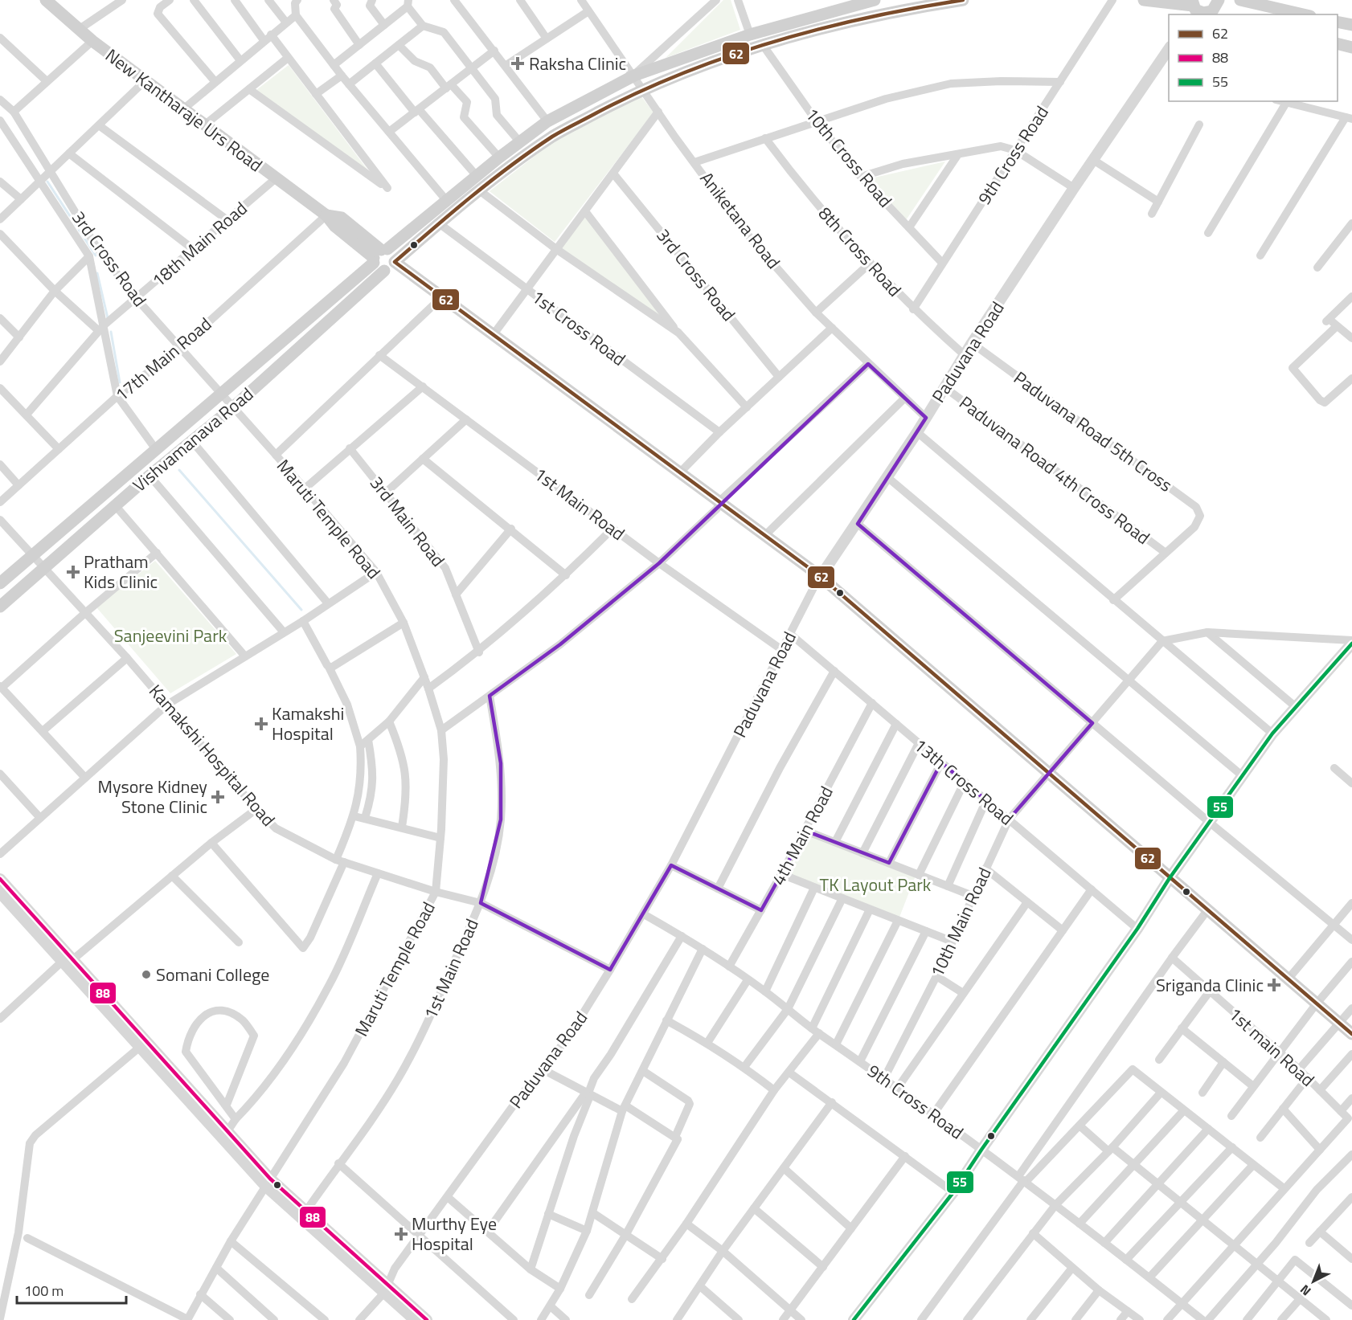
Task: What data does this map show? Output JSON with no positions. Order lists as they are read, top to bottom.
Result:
{
  "streets": {
    "main road": ["New Kantharaje Urs Road", "Vishvamanava Road"],
    "street": [
      "9th Cross Road",
      "10th Cross Road",
      "Aniketana Road",
      "18th Main Road",
      "8th Cross Road",
      "3rd Cross Road",
      "1st Cross Road",
      "Paduvana Road",
      "17th Main Road",
      "Paduvana Road 5th Cross",
      "Paduvana Road 4th Cross Road",
      "1st Main Road",
      "Maruti Temple Road",
      "3rd Main Road",
      "Kamakshi Hospital Road",
      "13th Cross Road",
      "4th Main Road",
      "10th Main Road",
      "1st main Road"
    ]
  },
  "crossings": [
    ["New Kantharaje Urs Road", "18th Main Road"],
    ["New Kantharaje Urs Road", "17th Main Road"],
    ["New Kantharaje Urs Road", "Vishvamanava Road"],
    ["9th Cross Road", "10th Cross Road"],
    ["9th Cross Road", "8th Cross Road"],
    ["9th Cross Road", "Paduvana Road"],
    ["9th Cross Road", "4th Main Road"],
    ["9th Cross Road", "10th Main Road"],
    ["10th Cross Road", "Vishvamanava Road"],
    ["Aniketana Road", "Paduvana Road"],
    ["Aniketana Road", "Vishvamanava Road"],
    ["18th Main Road", "3rd Cross Road"],
    ["8th Cross Road", "Paduvana Road"],
    ["3rd Cross Road", "17th Main Road"],
    ["3rd Cross Road", "Vishvamanava Road"],
    ["3rd Cross Road", "Maruti Temple Road"],
    ["1st Cross Road", "Vishvamanava Road"],
    ["Paduvana Road", "Paduvana Road 5th Cross"],
    ["Paduvana Road", "Paduvana Road 4th Cross Road"],
    ["Paduvana Road", "1st Main Road"],
    ["Paduvana Road", "Kamakshi Hospital Road"],
    ["Paduvana Road", "13th Cross Road"],
    ["Paduvana Road 5th Cross", "Paduvana Road 4th Cross Road"],
    ["Vishvamanava Road", "Maruti Temple Road"],
    ["Vishvamanava Road", "Kamakshi Hospital Road"],
    ["1st Main Road", "Kamakshi Hospital Road"],
    ["Maruti Temple Road", "Kamakshi Hospital Road"],
    ["13th Cross Road", "4th Main Road"],
    ["13th Cross Road", "10th Main Road"]
  ],
  "parks": ["Sanjeevini Park", "TK Layout Park"],
  "places": {
    "health": [
      "Raksha Clinic",
      "Pratham Kids Clinic",
      "Kamakshi Hospital",
      "Mysore Kidney Stone Clinic",
      "Sriganda Clinic",
      "Murthy Eye Hospital"
    ],
    "other": ["Somani College"]
  },
  "lines": ["transit line 62", "transit line 55", "transit line 88"],
  "legend": ["62", "88", "55"],
  "scale_bar": "100 m",
  "north": "bottom left"
}
